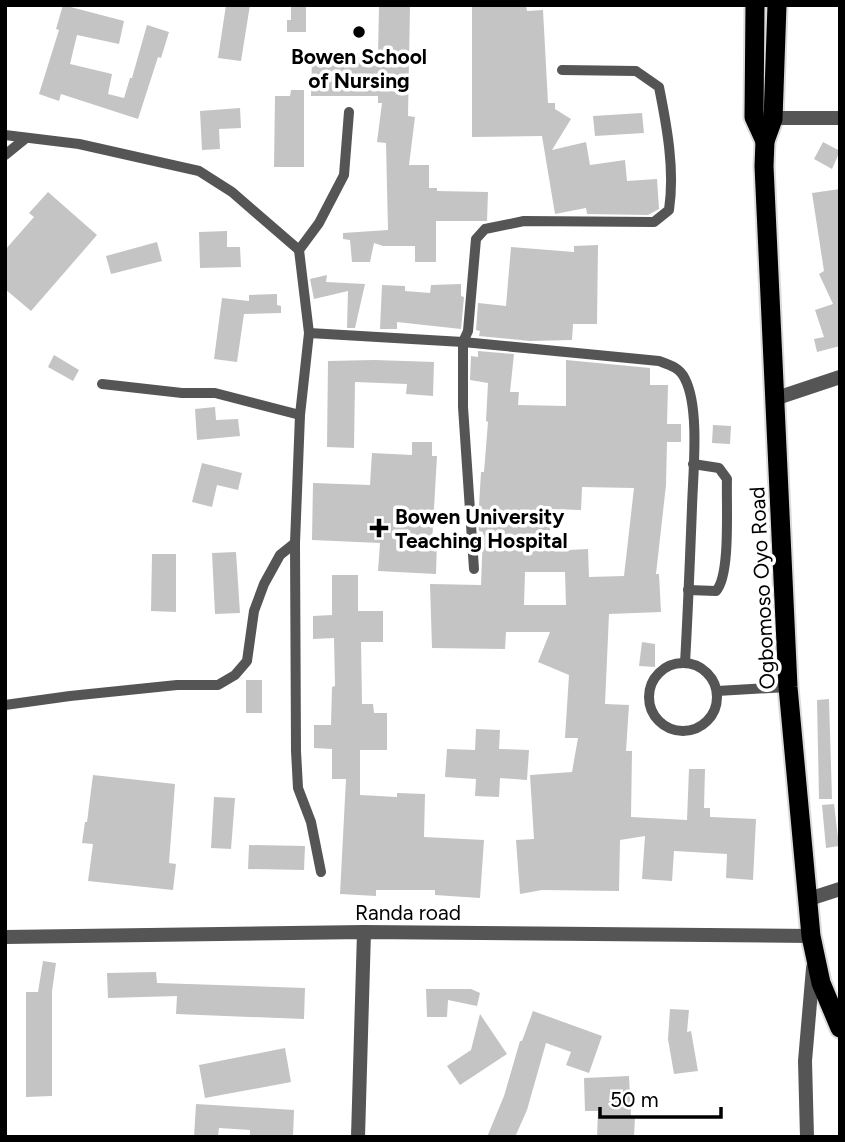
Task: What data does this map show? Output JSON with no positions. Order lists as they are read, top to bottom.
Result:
{
  "streets": {
    "highway": ["Ogbomoso Oyo Road"],
    "street": ["Randa road"]
  },
  "crossings": [
    ["Ogbomoso Oyo Road", "Randa road"]
  ],
  "places": {
    "other": ["Bowen School of Nursing"],
    "health": ["Bowen University Teaching Hospital"]
  },
  "scale_bar": "50 m"
}
